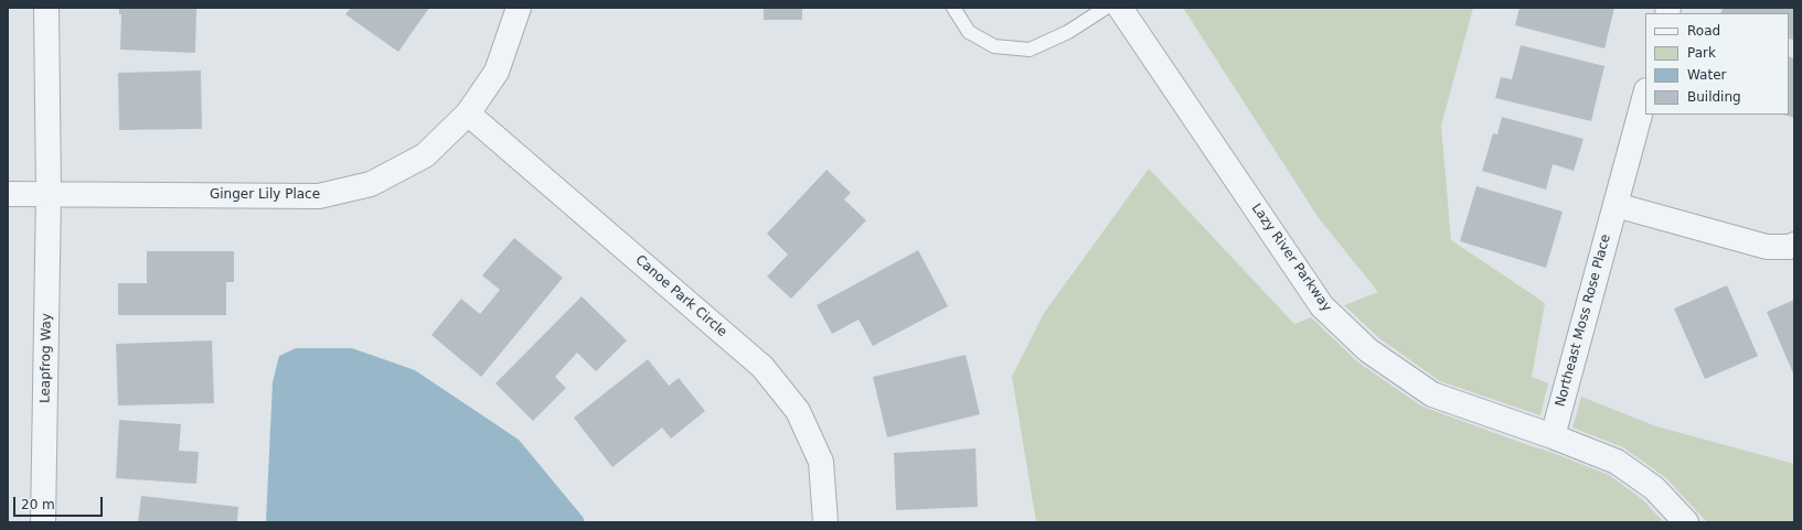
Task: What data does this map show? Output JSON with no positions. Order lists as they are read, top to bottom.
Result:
{
  "streets": {
    "street": [
      "Ginger Lily Place",
      "Lazy River Parkway",
      "Canoe Park Circle",
      "Northeast Moss Rose Place",
      "Leapfrog Way"
    ]
  },
  "crossings": [
    ["Ginger Lily Place", "Canoe Park Circle"],
    ["Ginger Lily Place", "Leapfrog Way"],
    ["Lazy River Parkway", "Northeast Moss Rose Place"]
  ],
  "legend": [
    "Road",
    "Park",
    "Water",
    "Building"
  ],
  "scale_bar": "20 m"
}
